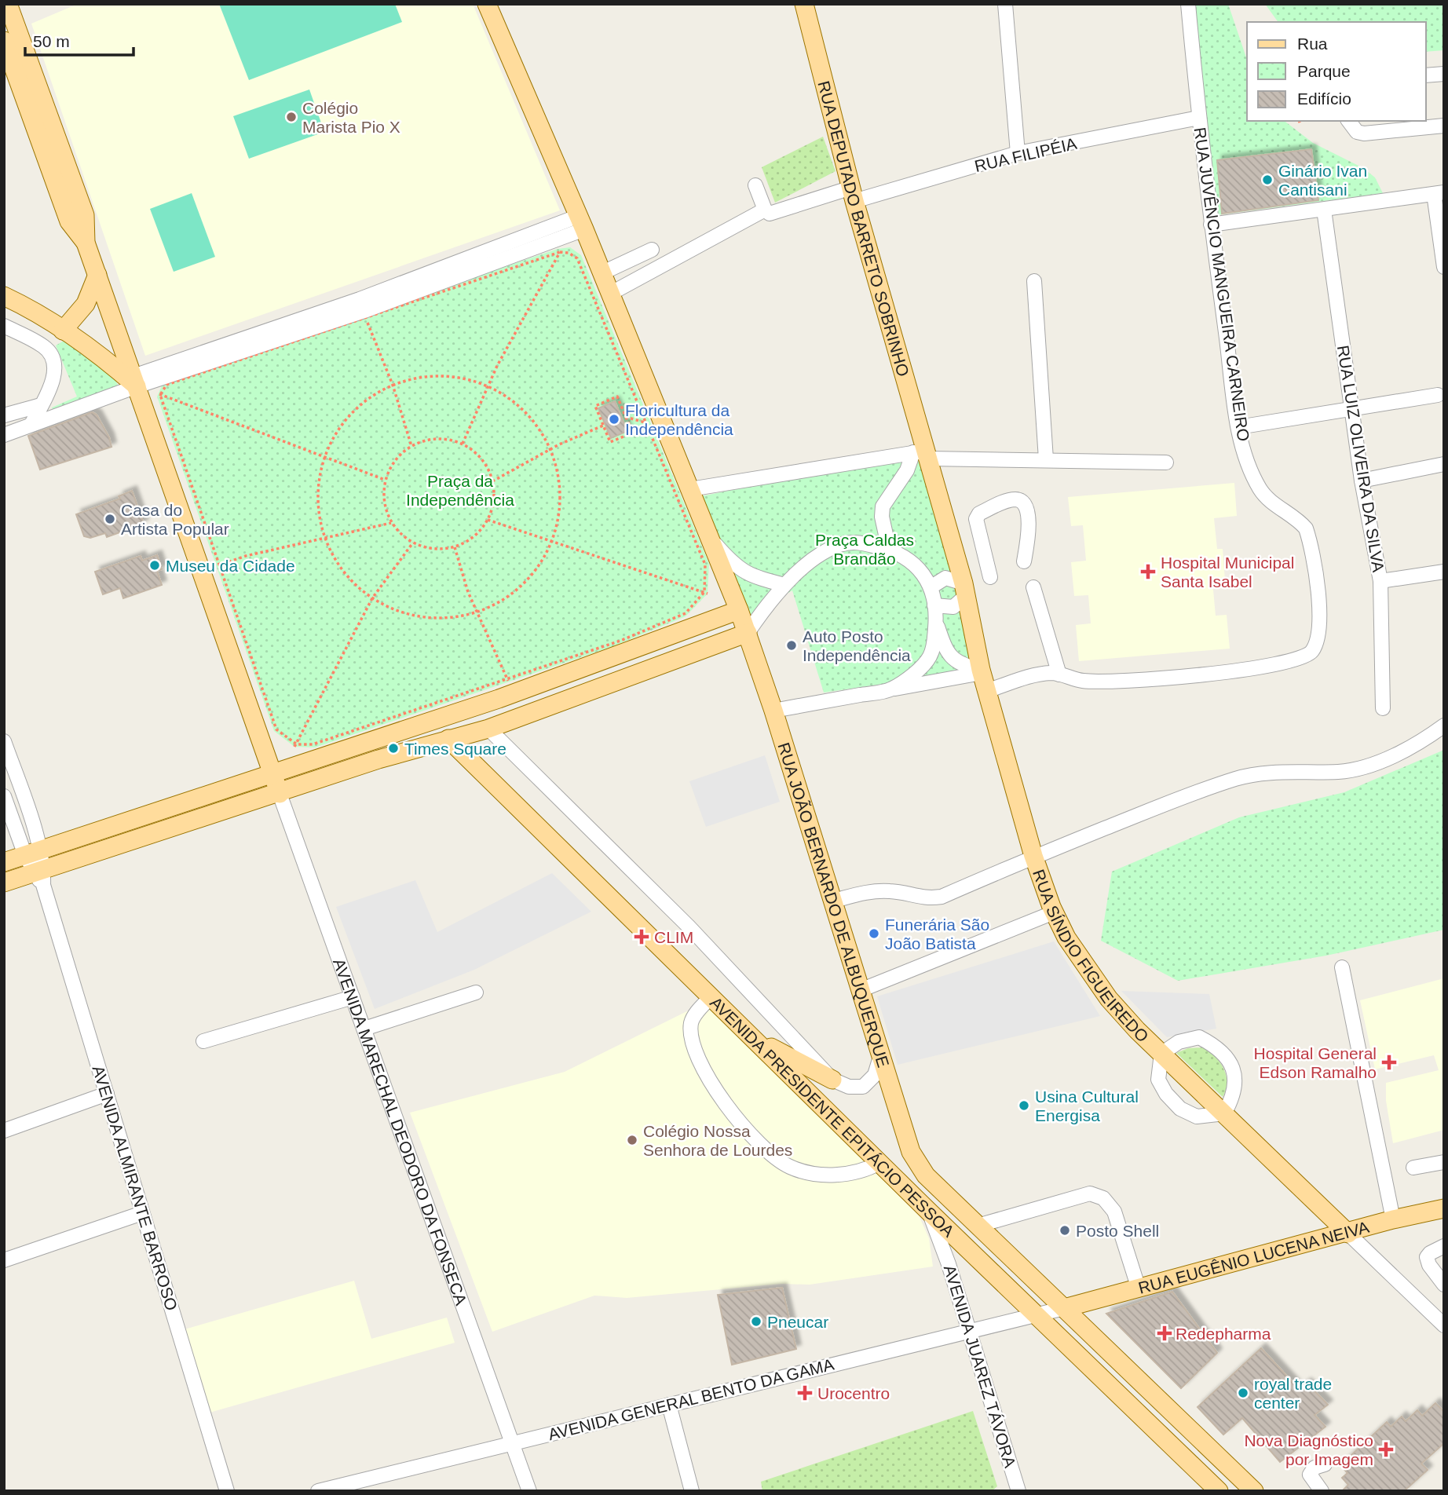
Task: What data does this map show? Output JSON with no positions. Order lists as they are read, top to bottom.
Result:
{
  "streets": {
    "main road": [
      "RUA DEPUTADO BARRETO SOBRINHO",
      "RUA JOÃO BERNARDO DE ALBUQUERQUE",
      "RUA SÍNDIO FIGUEIREDO",
      "AVENIDA PRESIDENTE EPITÁCIO PESSOA",
      "AVENIDA MARECHAL DEODORO DA FONSECA",
      "RUA EUGÊNIO LUCENA NEIVA"
    ],
    "street": [
      "RUA FILIPÉIA",
      "RUA JUVÊNCIO MANGUEIRA CARNEIRO",
      "RUA LUIZ OLIVEIRA DA SILVA",
      "AVENIDA ALMIRANTE BARROSO",
      "AVENIDA JUAREZ TÁVORA",
      "AVENIDA GENERAL BENTO DA GAMA"
    ]
  },
  "crossings": [
    ["RUA FILIPÉIA", "RUA DEPUTADO BARRETO SOBRINHO"],
    ["RUA FILIPÉIA", "RUA JUVÊNCIO MANGUEIRA CARNEIRO"],
    ["RUA JUVÊNCIO MANGUEIRA CARNEIRO", "RUA SÍNDIO FIGUEIREDO"],
    ["RUA JOÃO BERNARDO DE ALBUQUERQUE", "AVENIDA PRESIDENTE EPITÁCIO PESSOA"],
    ["RUA SÍNDIO FIGUEIREDO", "RUA EUGÊNIO LUCENA NEIVA"],
    ["AVENIDA PRESIDENTE EPITÁCIO PESSOA", "RUA EUGÊNIO LUCENA NEIVA"],
    ["AVENIDA PRESIDENTE EPITÁCIO PESSOA", "AVENIDA JUAREZ TÁVORA"],
    ["AVENIDA PRESIDENTE EPITÁCIO PESSOA", "AVENIDA GENERAL BENTO DA GAMA"],
    ["AVENIDA MARECHAL DEODORO DA FONSECA", "AVENIDA GENERAL BENTO DA GAMA"],
    ["RUA EUGÊNIO LUCENA NEIVA", "AVENIDA GENERAL BENTO DA GAMA"],
    ["AVENIDA JUAREZ TÁVORA", "AVENIDA GENERAL BENTO DA GAMA"]
  ],
  "parks": ["Praça da Independência", "Praça Caldas Brandão"],
  "places": {
    "other": [
      "Colégio Marista Pio X",
      "Ginário Ivan Cantisani",
      "Floricultura da Independência",
      "Casa do Artista Popular",
      "Museu da Cidade",
      "Auto Posto Independência",
      "Times Square",
      "Funerária São João Batista",
      "Usina Cultural Energisa",
      "Colégio Nossa Senhora de Lourdes",
      "Posto Shell",
      "Pneucar",
      "royal trade center"
    ],
    "health": [
      "Hospital Municipal Santa Isabel",
      "CLIM",
      "Hospital General Edson Ramalho",
      "Redepharma",
      "Urocentro",
      "Nova Diagnóstico por Imagem"
    ]
  },
  "legend": ["Rua", "Parque", "Edifício"],
  "scale_bar": "50 m"
}
